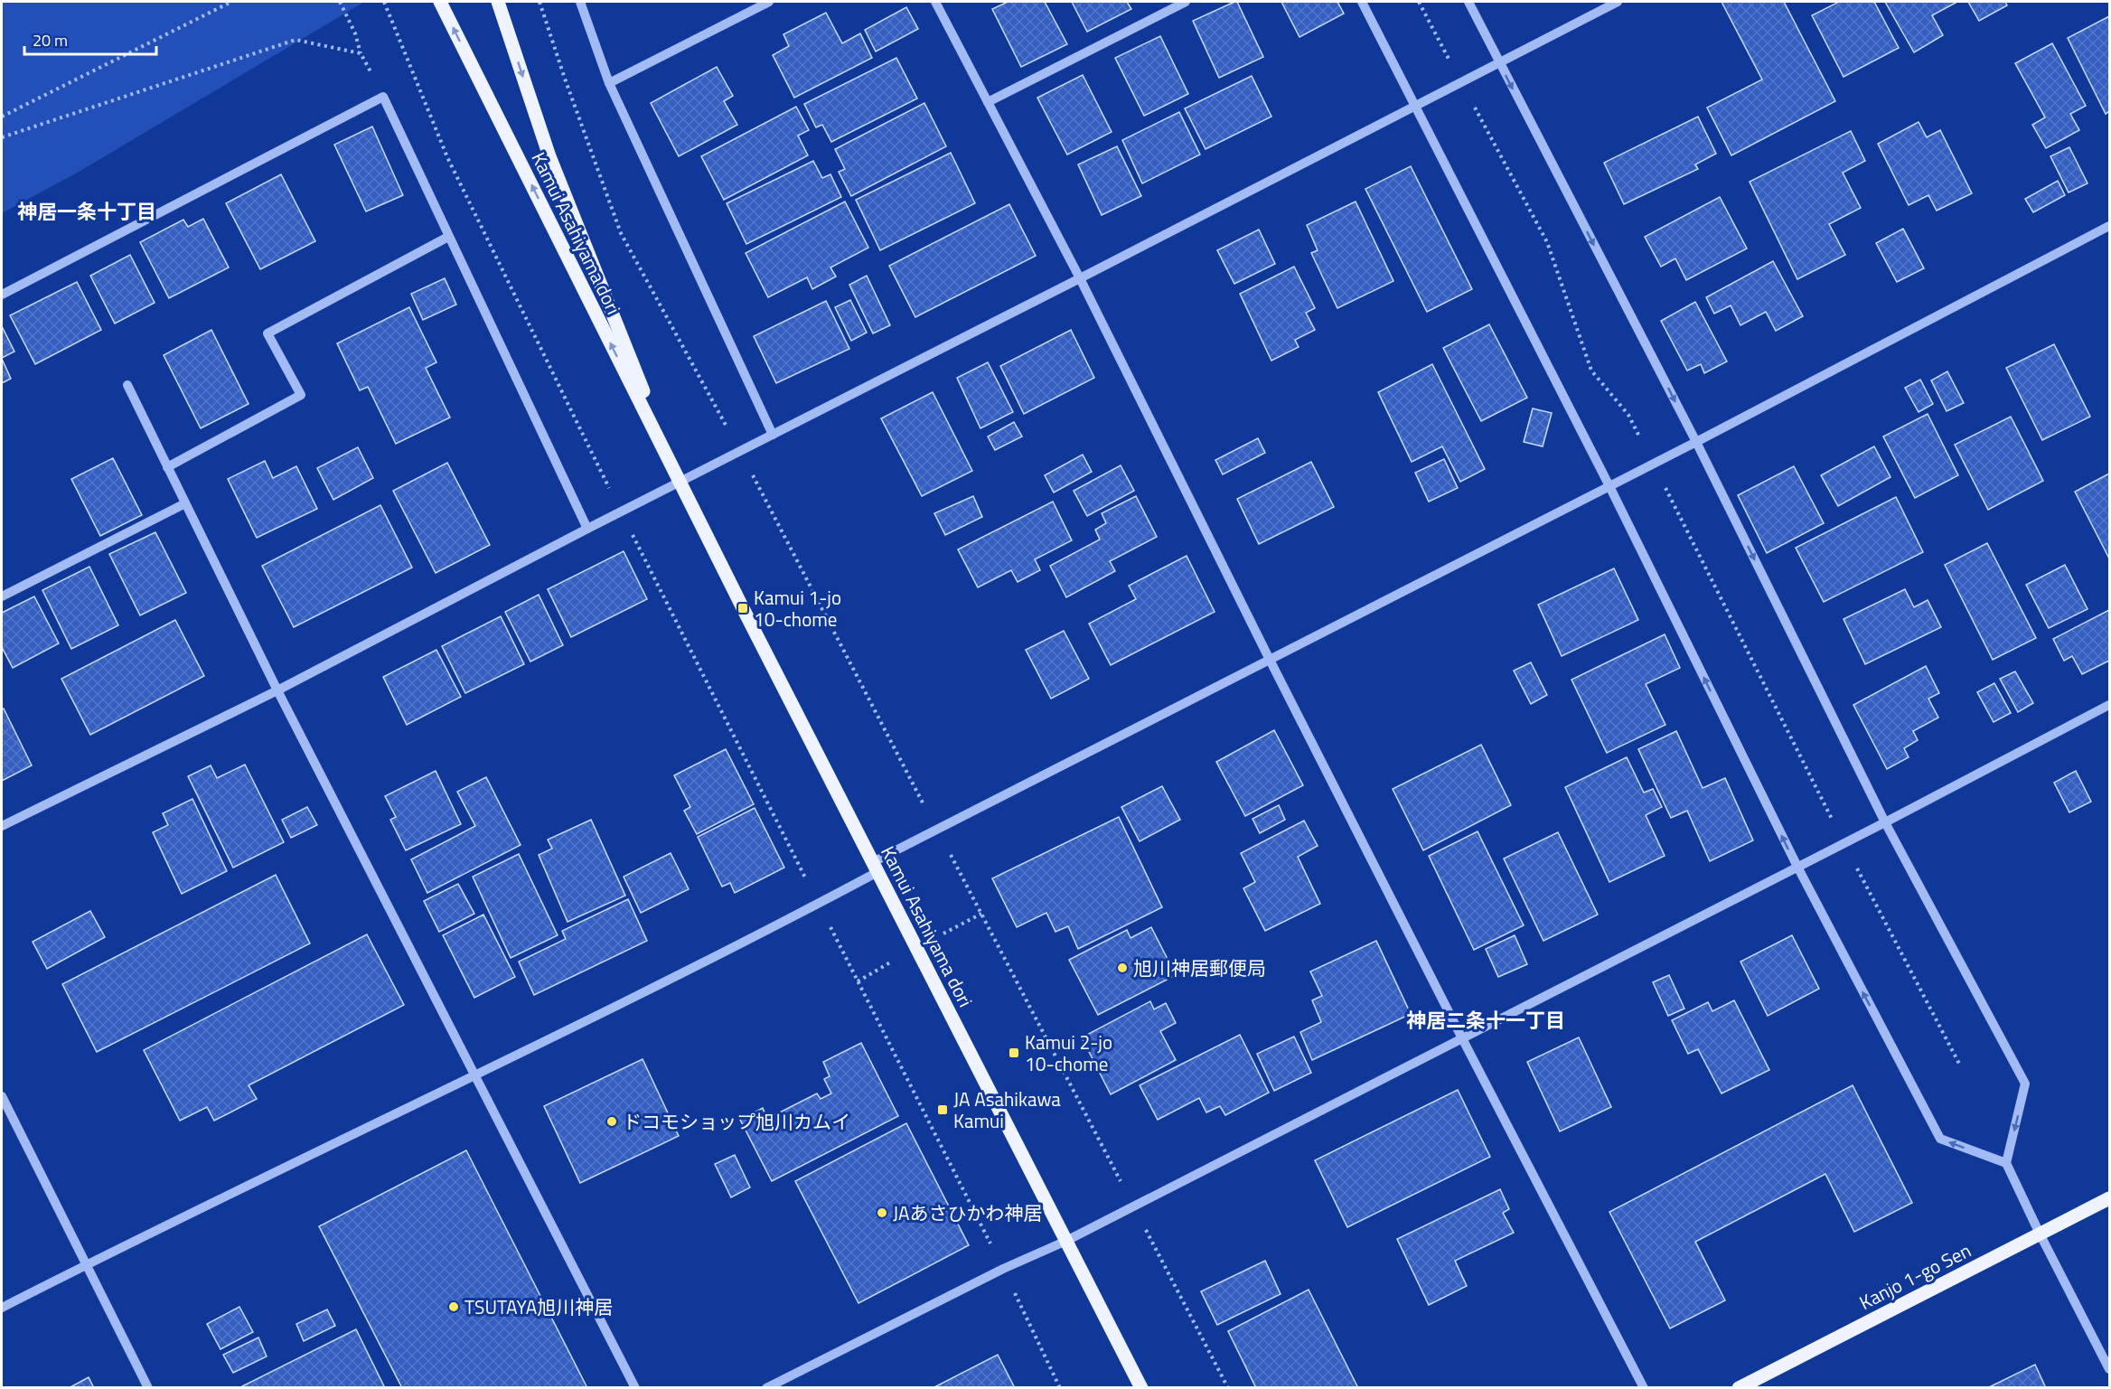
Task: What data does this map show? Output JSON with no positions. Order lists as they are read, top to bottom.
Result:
{
  "streets": {
    "main road": ["Kamui Asahiyama dori", "Kanjo 1-go Sen"]
  },
  "districts": ["神居一条十丁目", "神居二条十一丁目"],
  "places": {
    "transit": ["Kamui 1-jo 10-chome", "Kamui 2-jo 10-chome", "JA Asahikawa Kamui"],
    "other": [
      "旭川神居郵便局",
      "ドコモショップ旭川カムイ",
      "JAあさひかわ神居",
      "TSUTAYA旭川神居"
    ]
  },
  "scale_bar": "20 m"
}
